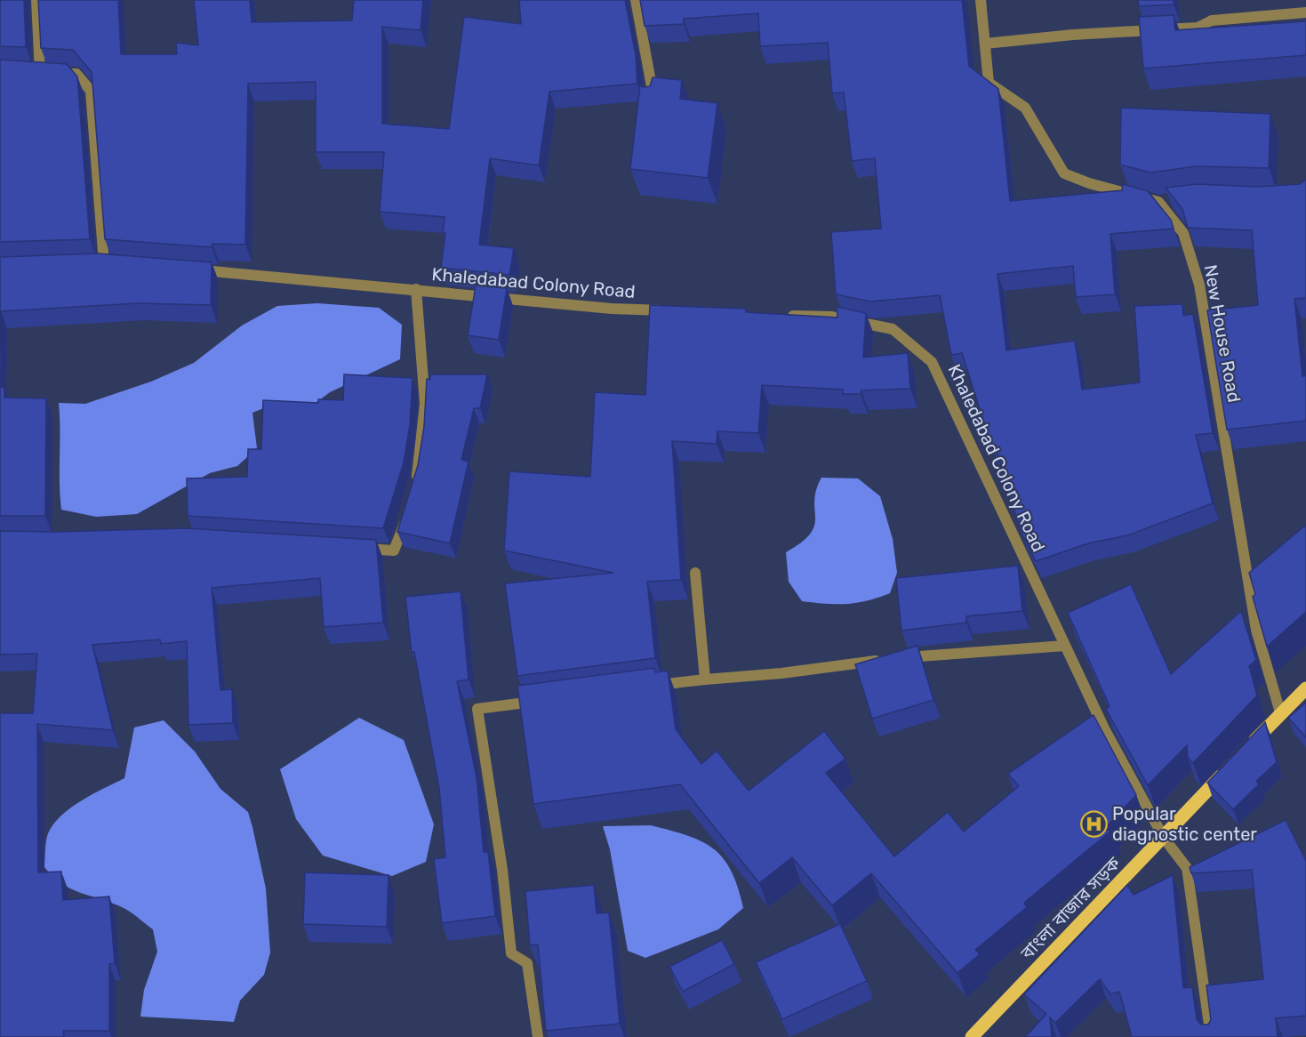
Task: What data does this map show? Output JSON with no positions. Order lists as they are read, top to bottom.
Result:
{
  "streets": {
    "main road": ["বাংলা বাজার সড়ক"],
    "street": ["Khaledabad Colony Road", "New House Road"]
  },
  "crossings": [
    ["Khaledabad Colony Road", "বাংলা বাজার সড়ক"]
  ],
  "places": {
    "hospital": ["Popular diagnostic center"]
  }
}
